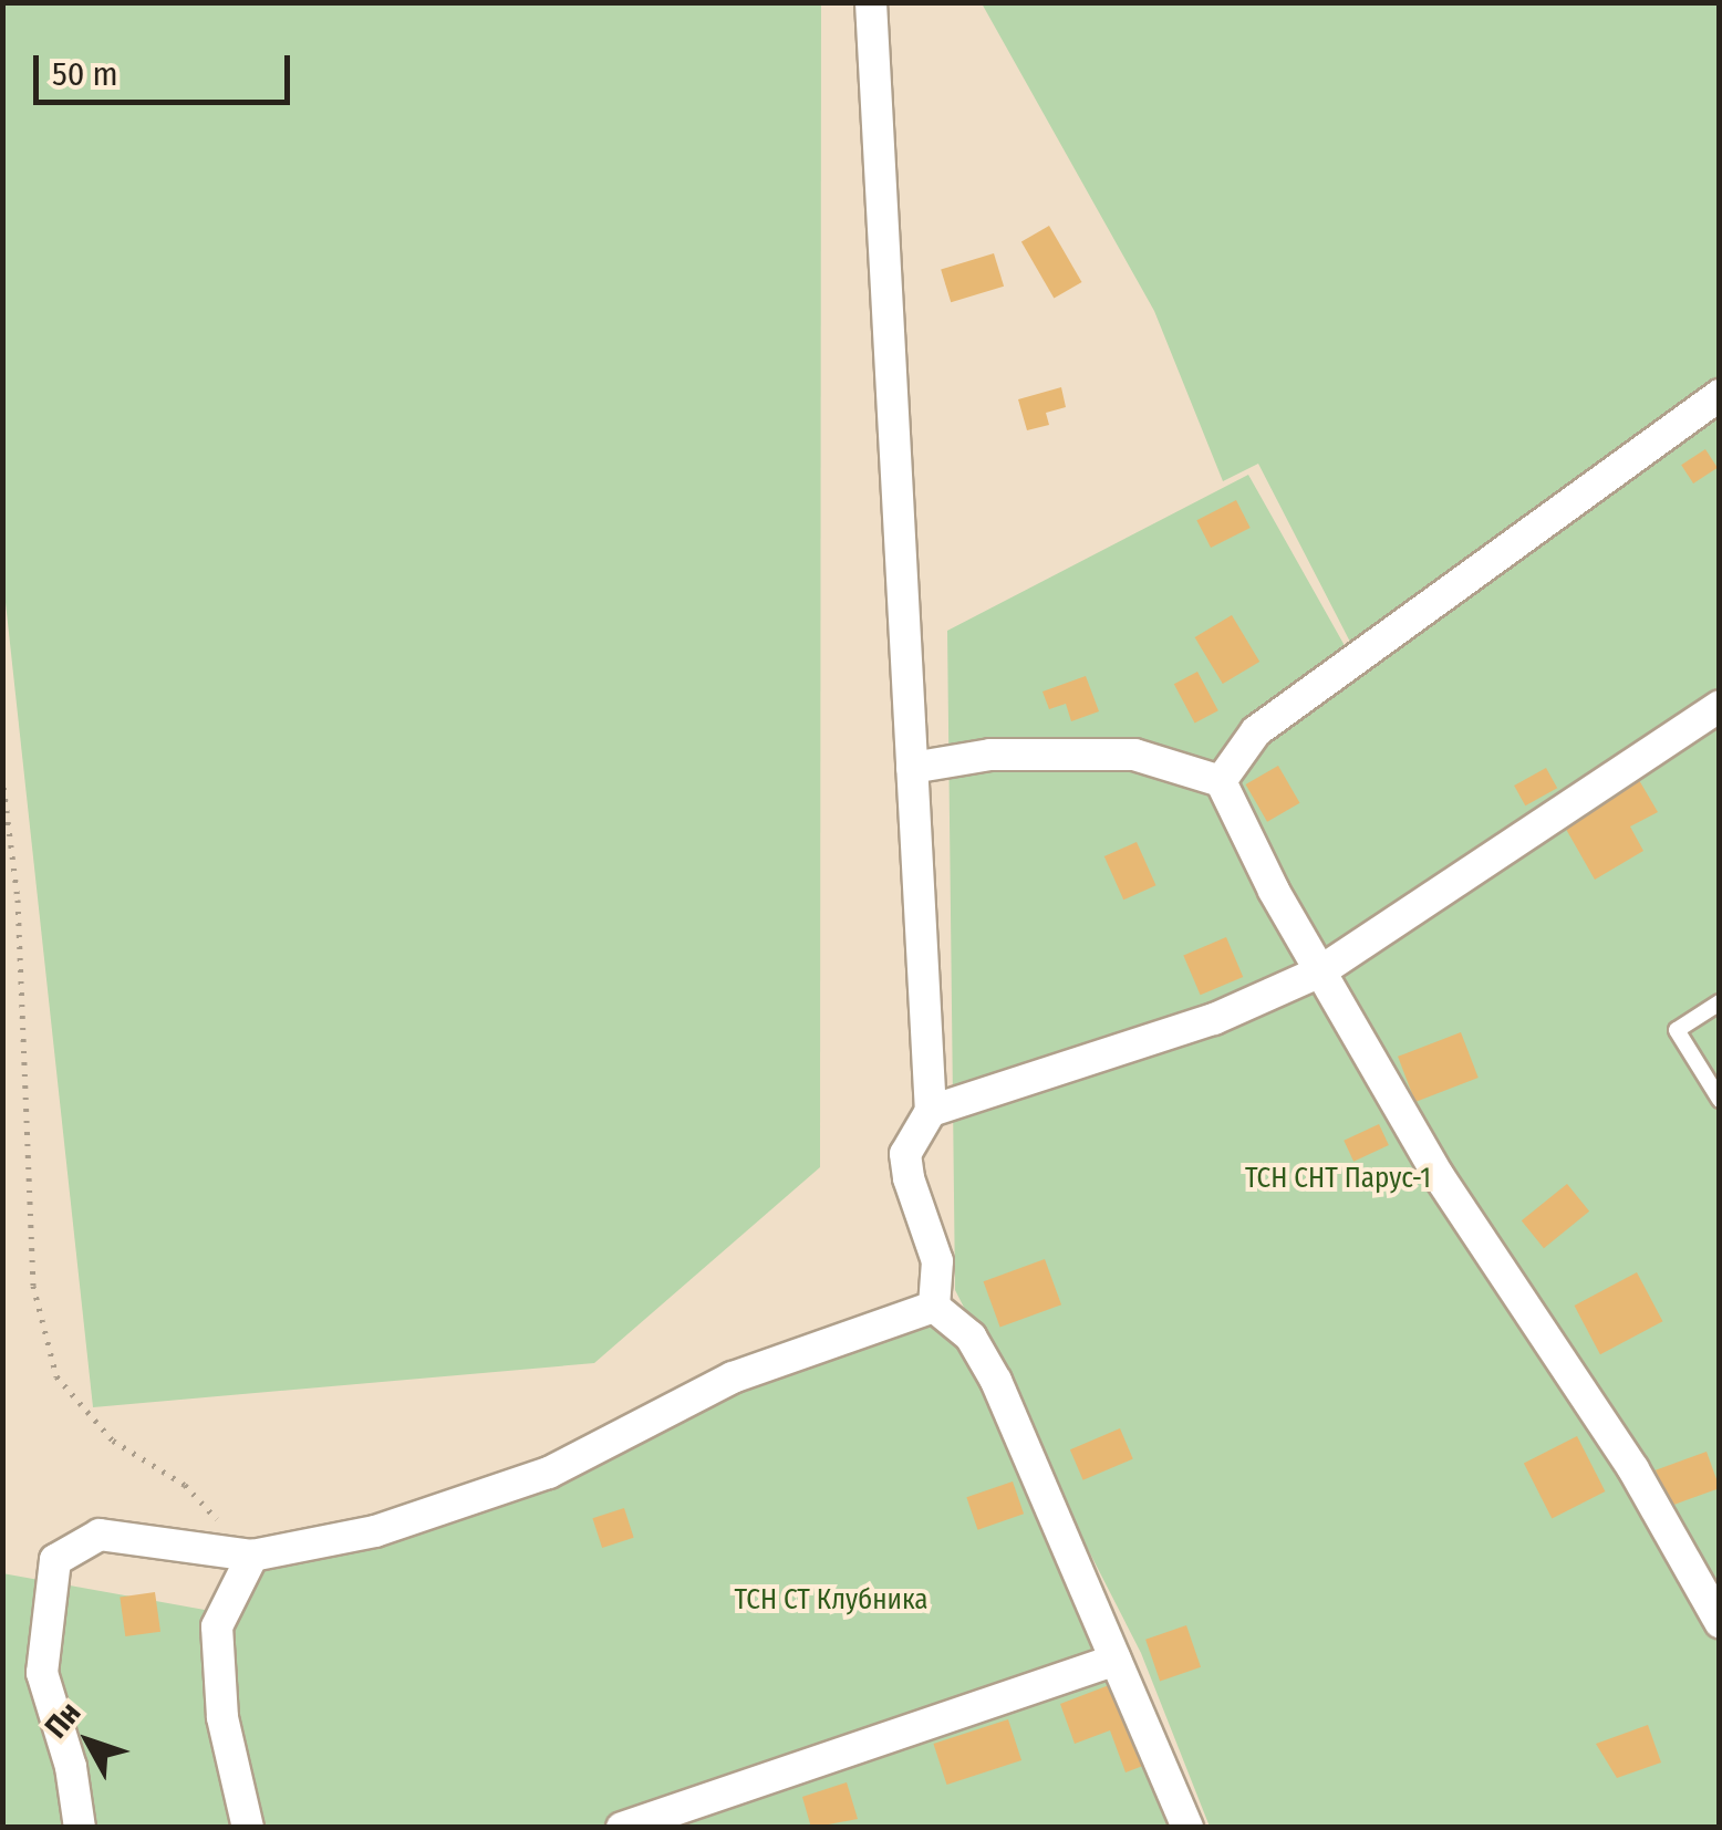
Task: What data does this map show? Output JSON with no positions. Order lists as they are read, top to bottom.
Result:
{
  "parks": ["ТСН СНТ Парус-1", "ТСН СТ Клубника"],
  "scale_bar": "50 m",
  "north": "top left"
}
